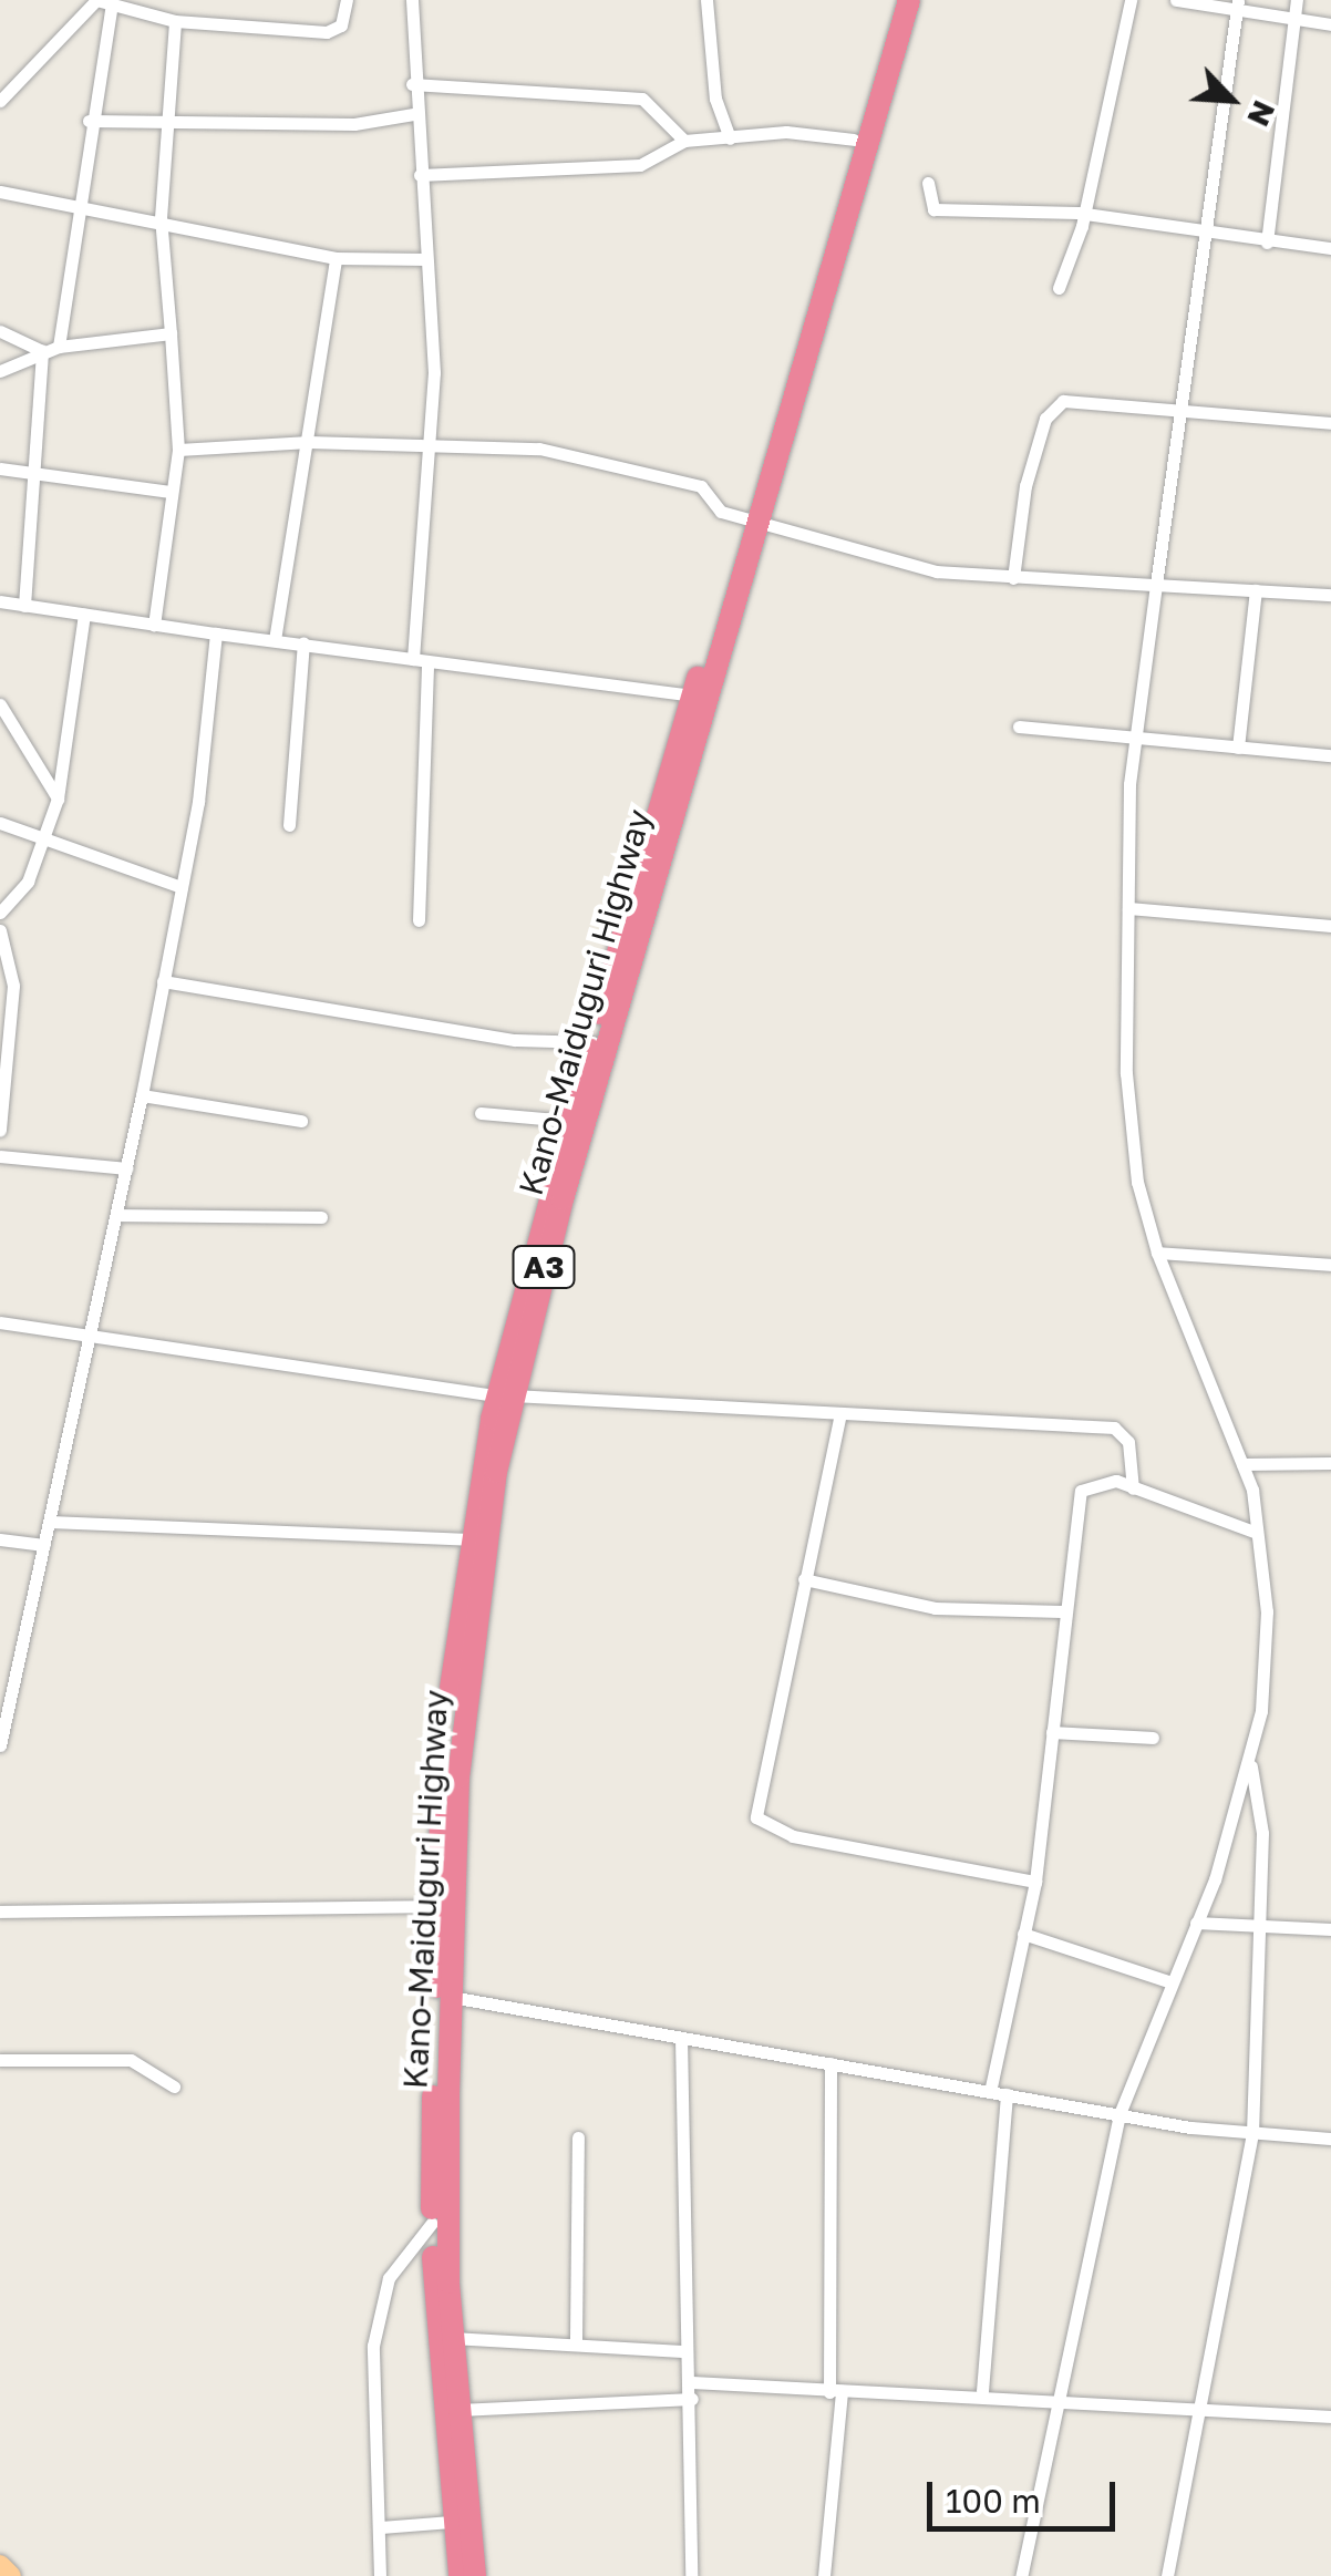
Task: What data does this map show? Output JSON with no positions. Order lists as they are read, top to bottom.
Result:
{
  "streets": {
    "highway": ["Kano-Maiduguri Highway", "A3"]
  },
  "scale_bar": "100 m",
  "north": "bottom right"
}
